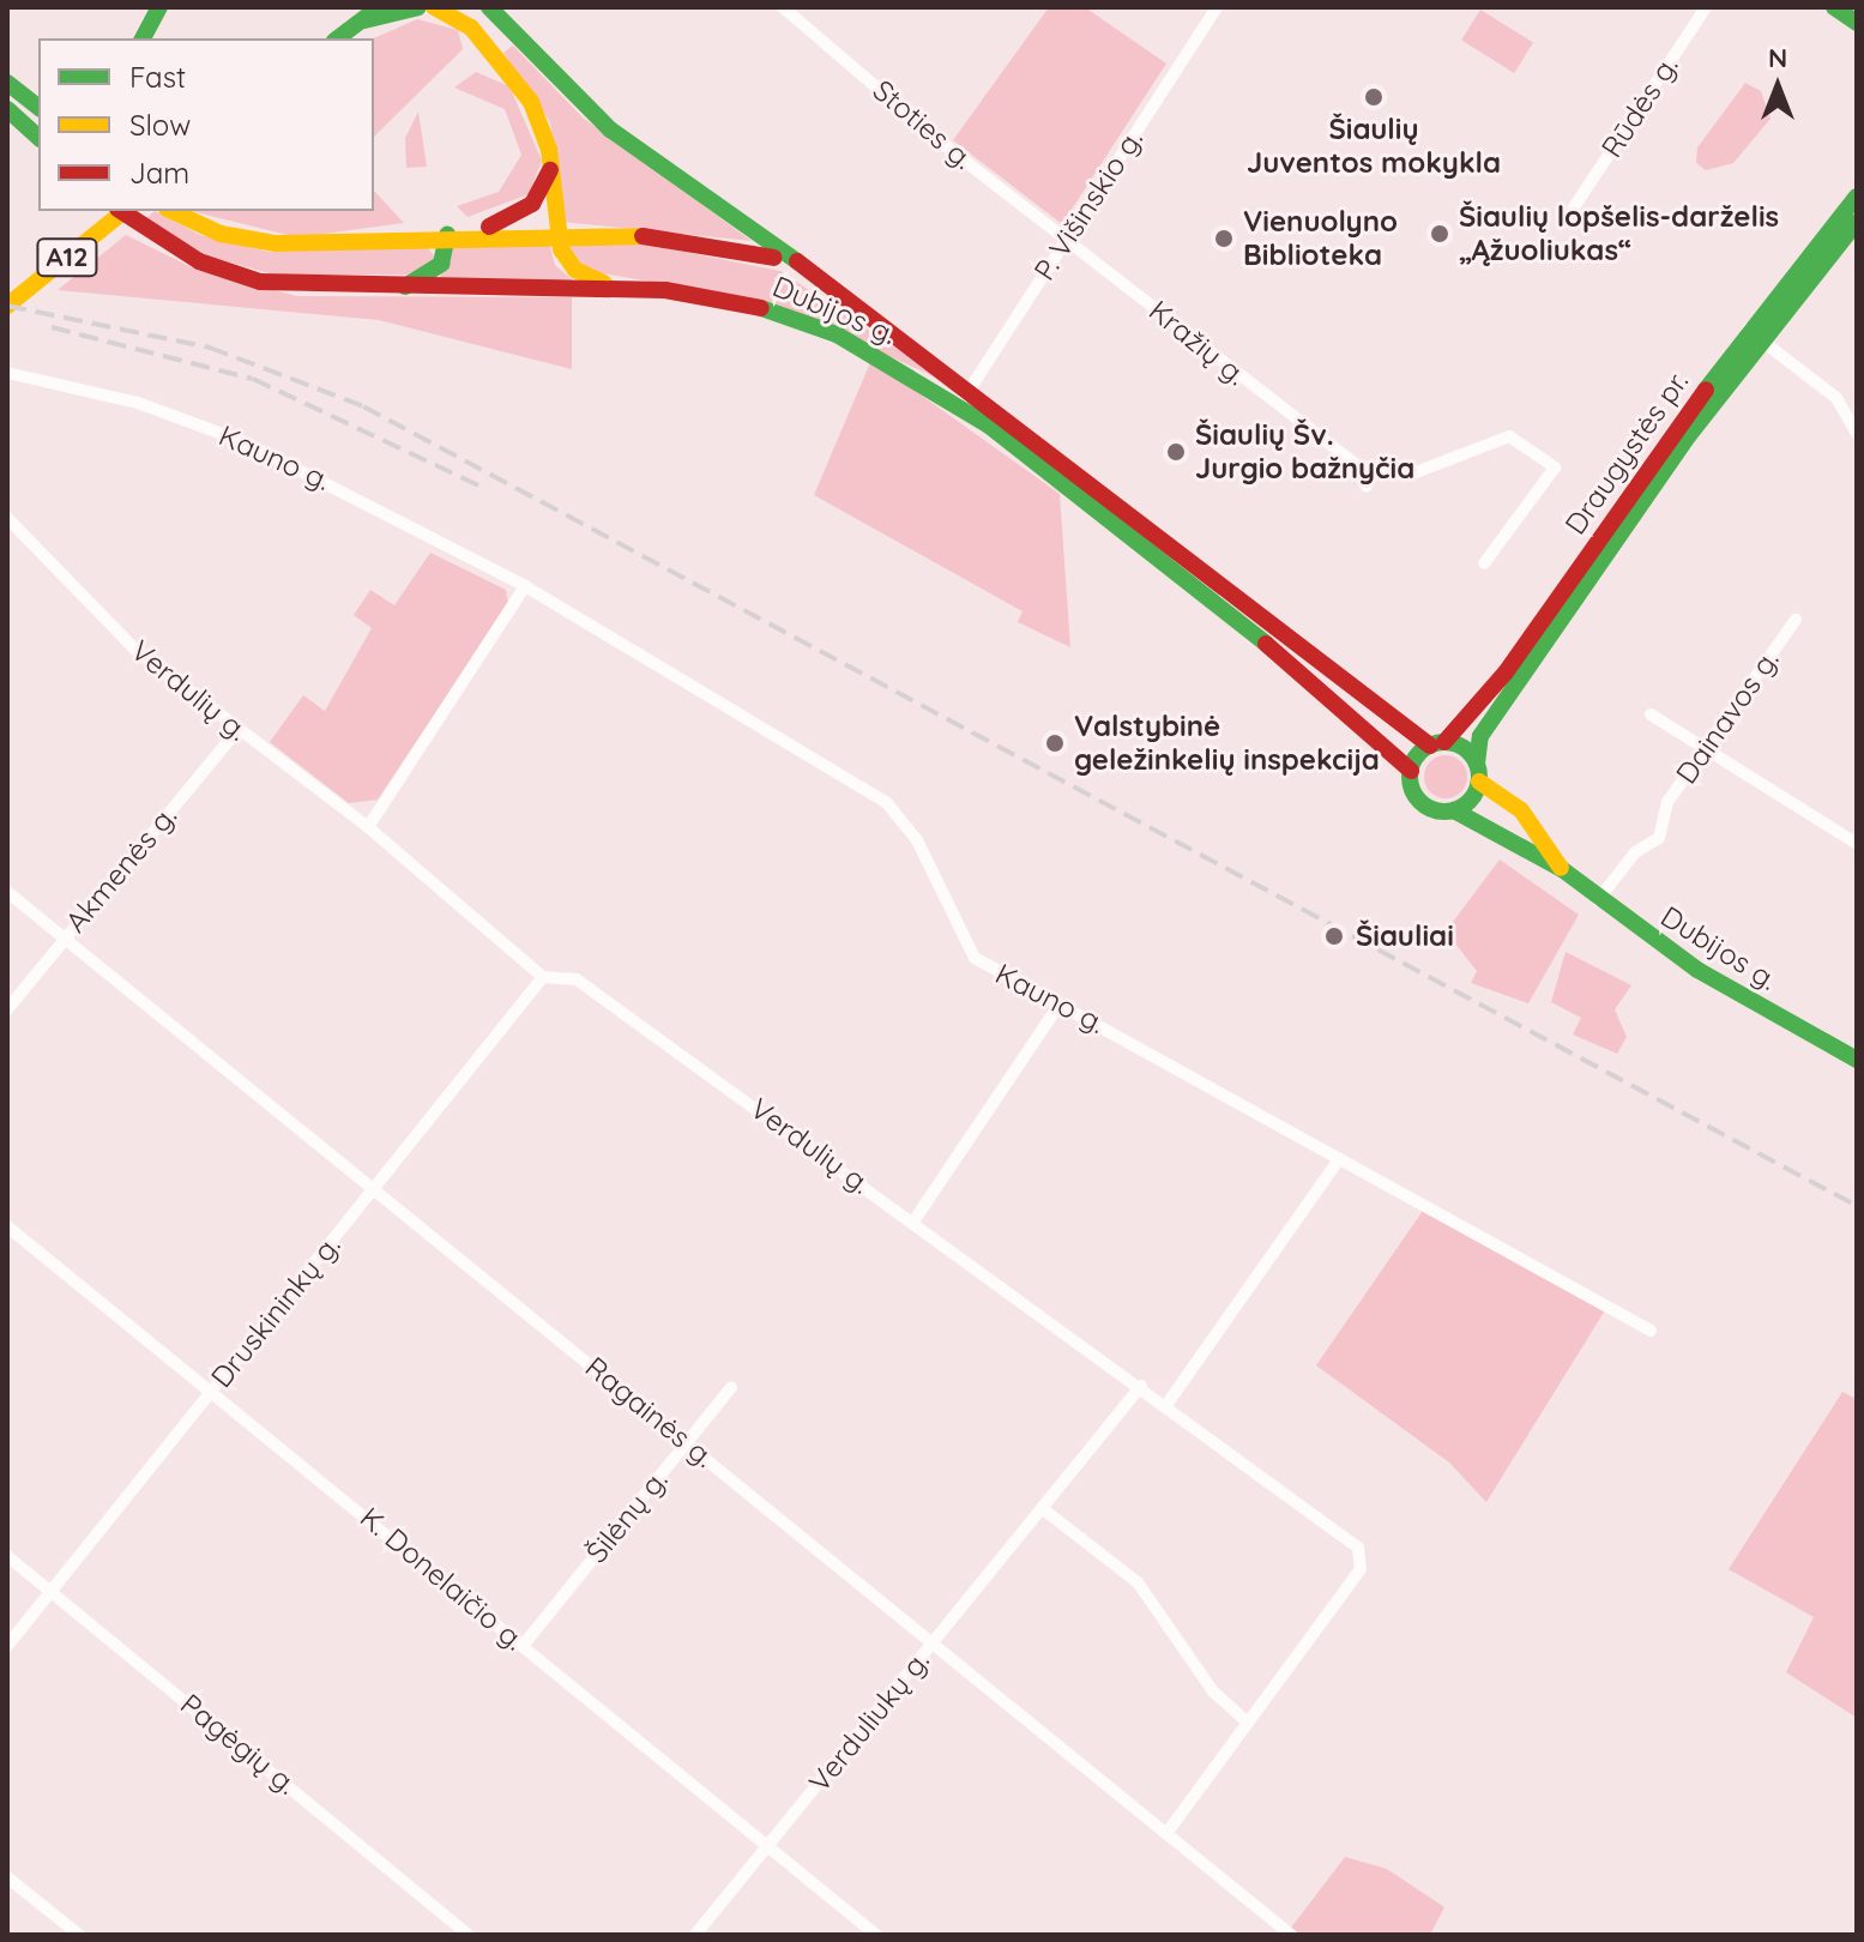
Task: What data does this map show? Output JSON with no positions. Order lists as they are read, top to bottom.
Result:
{
  "streets": {
    "main road": ["A12", "Dubijos g.", "Draugystės pr."],
    "street": [
      "Rūdės g.",
      "Stoties g.",
      "P. Višinskio g.",
      "Kražių g.",
      "Kauno g.",
      "Verdulių g.",
      "Dainavos g.",
      "Akmenės g.",
      "Druskininkų g.",
      "Ragainės g.",
      "Šilėnų g.",
      "K. Donelaičio g.",
      "Verduliukų g.",
      "Pagėgių g."
    ]
  },
  "crossings": [
    ["Stoties g.", "P. Višinskio g."],
    ["Stoties g.", "Kražių g."],
    ["P. Višinskio g.", "Dubijos g."],
    ["P. Višinskio g.", "Kražių g."],
    ["Dubijos g.", "Draugystės pr."],
    ["Dubijos g.", "Dainavos g."],
    ["Verdulių g.", "Akmenės g."],
    ["Verdulių g.", "Druskininkų g."],
    ["Verdulių g.", "Ragainės g."],
    ["Verdulių g.", "Verduliukų g."],
    ["Akmenės g.", "Ragainės g."],
    ["Druskininkų g.", "Ragainės g."],
    ["Druskininkų g.", "K. Donelaičio g."],
    ["Druskininkų g.", "Pagėgių g."],
    ["Ragainės g.", "Šilėnų g."],
    ["Ragainės g.", "Verduliukų g."],
    ["Šilėnų g.", "K. Donelaičio g."],
    ["K. Donelaičio g.", "Verduliukų g."]
  ],
  "places": [
    "Šiaulių Juventos mokykla",
    "Šiaulių lopšelis-darželis „Ąžuoliukas“",
    "Vienuolyno Biblioteka",
    "Šiaulių Šv. Jurgio bažnyčia",
    "Valstybinė geležinkelių inspekcija",
    "Šiauliai"
  ],
  "legend": ["Fast", "Slow", "Jam"],
  "north": "top"
}
